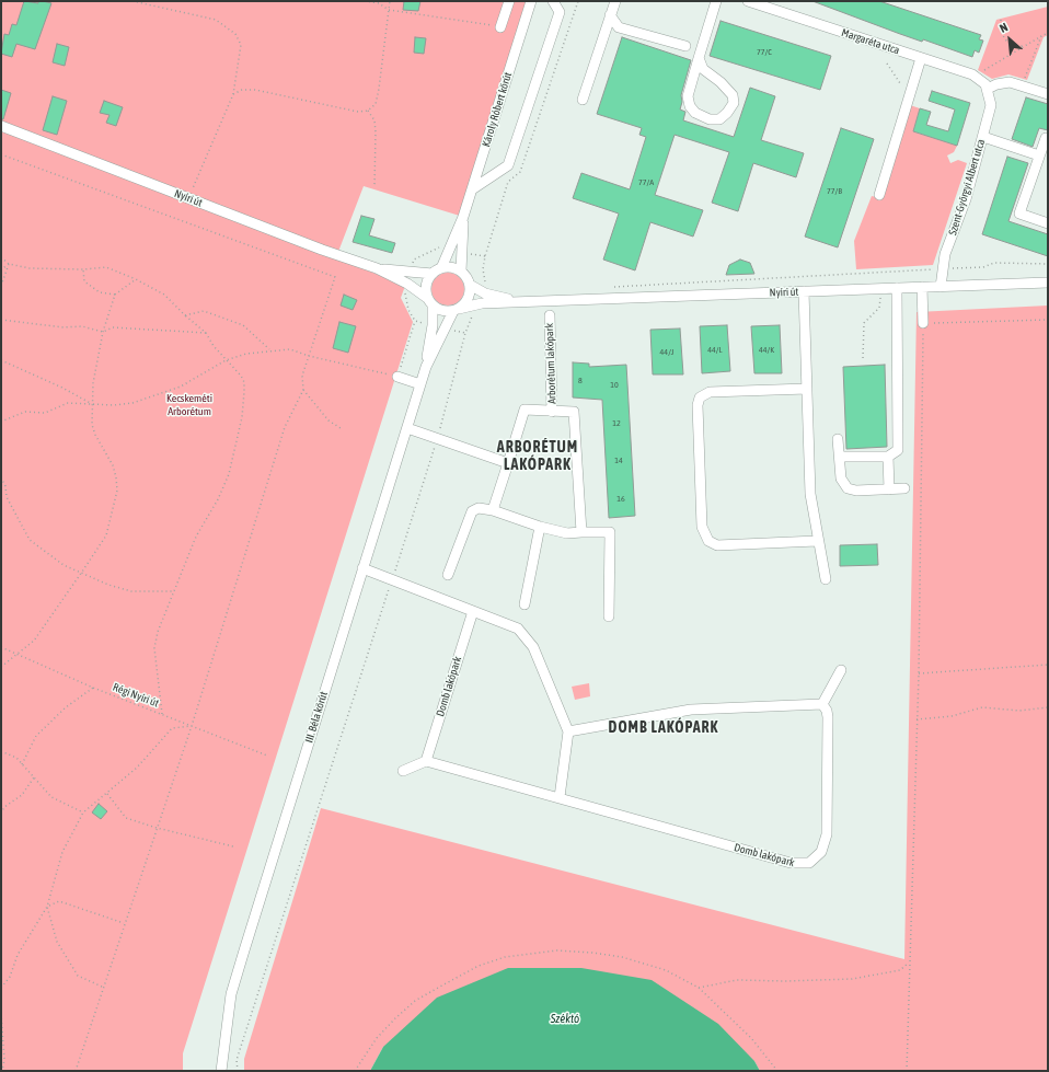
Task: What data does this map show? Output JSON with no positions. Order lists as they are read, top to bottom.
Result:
{
  "streets": {
    "street": [
      "Margaréta utca",
      "Károly Róbert körút",
      "Szent-Györgyi Albert utca",
      "Nyíri út",
      "Arborétum lakópark",
      "Domb lakópark",
      "III. Béla körút"
    ],
    "path": ["Régi Nyíri út"]
  },
  "crossings": [
    ["Margaréta utca", "Szent-Györgyi Albert utca"],
    ["Károly Róbert körút", "Nyíri út"],
    ["Károly Róbert körút", "III. Béla körút"],
    ["Szent-Györgyi Albert utca", "Nyíri út"],
    ["Nyíri út", "III. Béla körút"]
  ],
  "districts": ["ARBORÉTUM LAKÓPARK", "DOMB LAKÓPARK"],
  "water": ["Széktó"],
  "parks": ["Kecskeméti Arborétum"],
  "house_numbers": [
    "77/C",
    "77/A",
    "77/B",
    "44/L",
    "44/K",
    "44/J",
    "8",
    "10",
    "12",
    "14",
    "16"
  ],
  "north": "top left"
}
